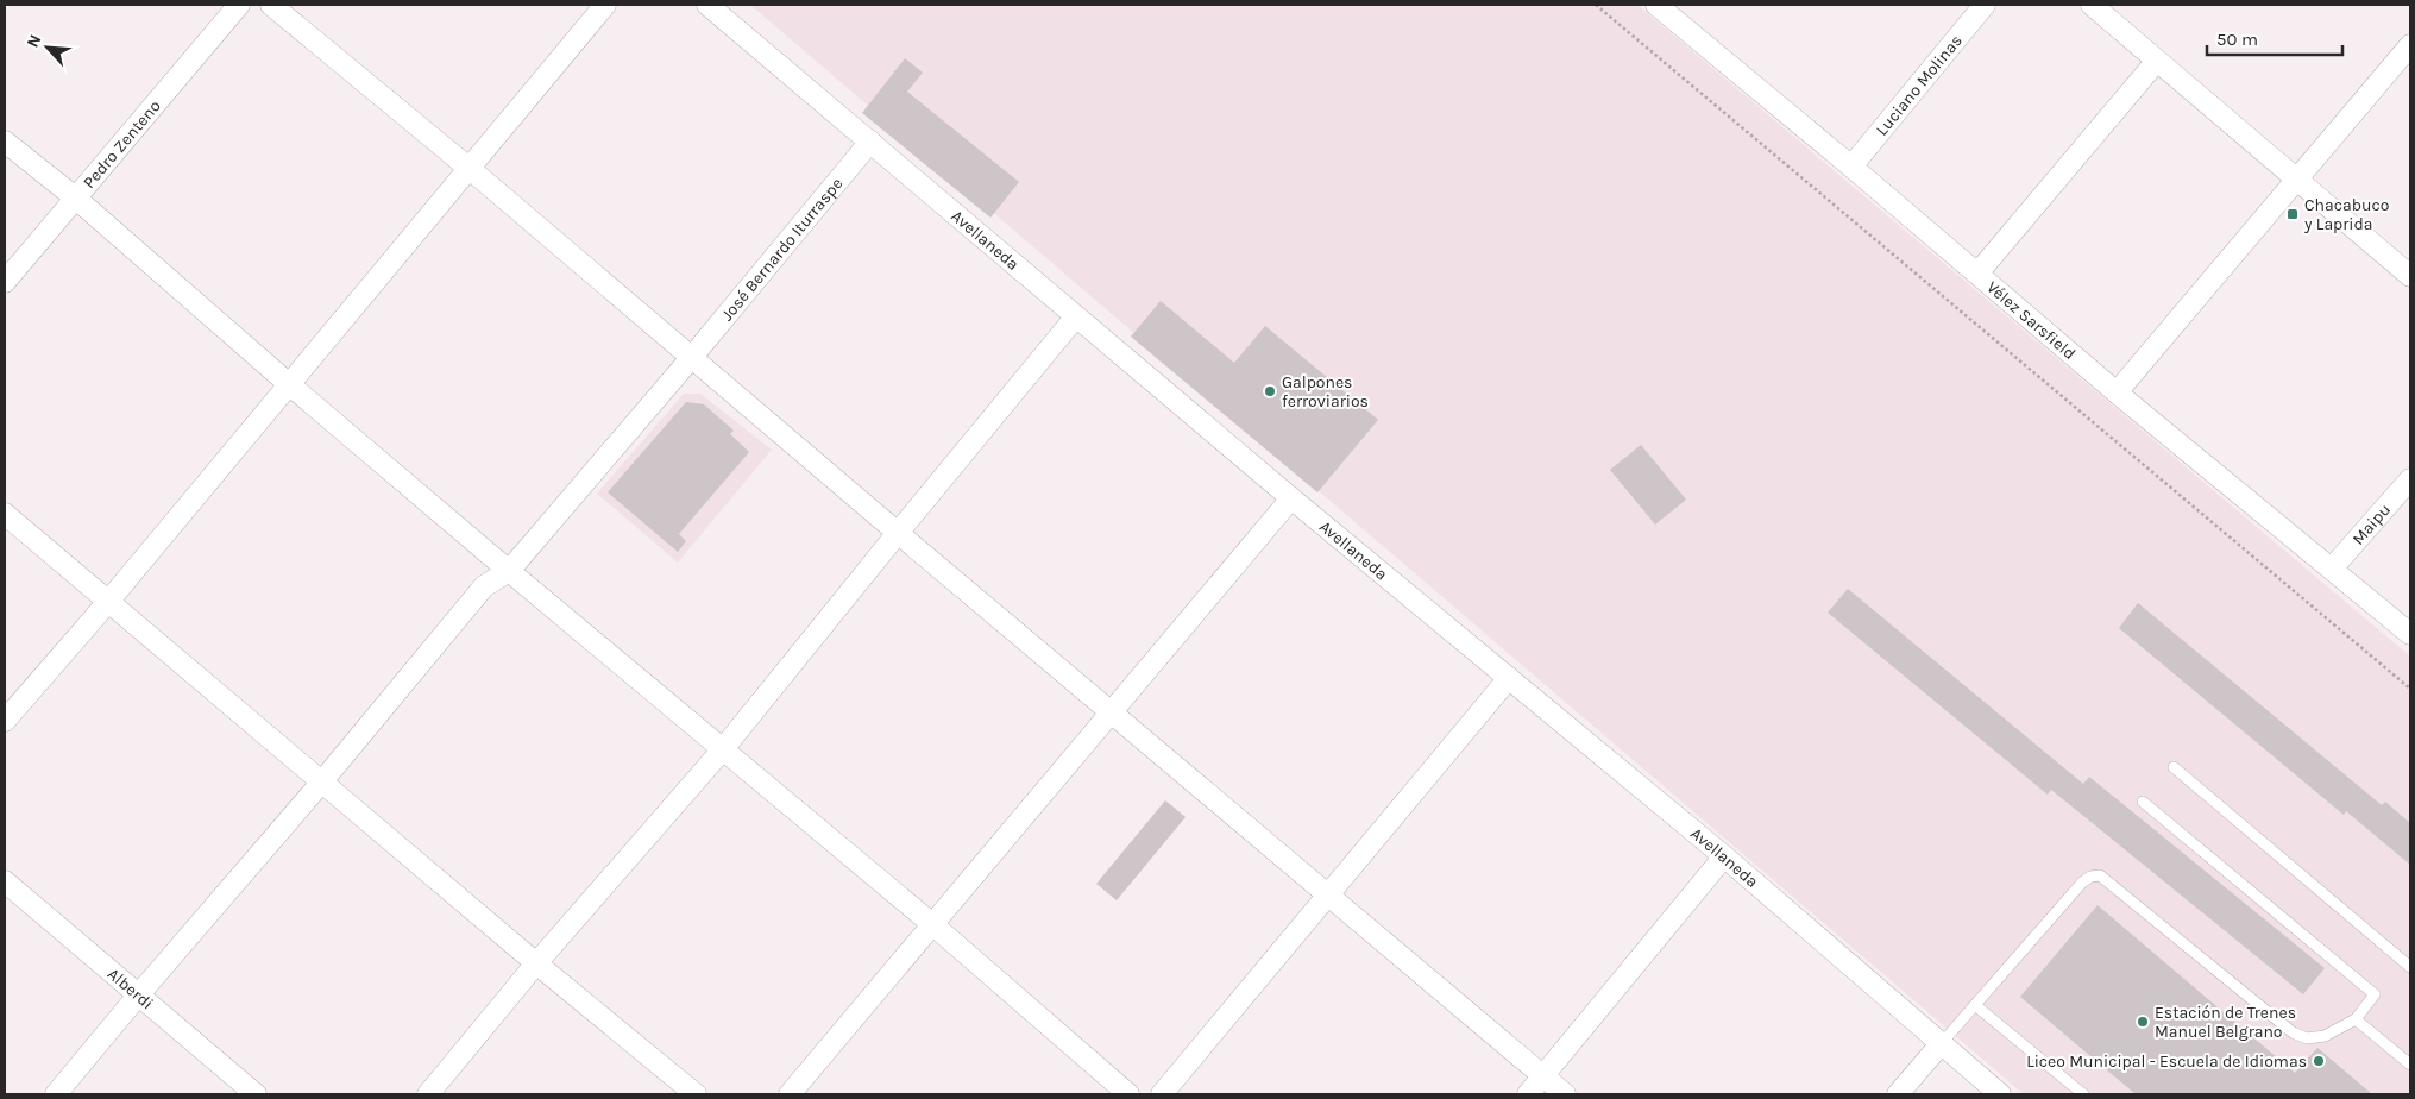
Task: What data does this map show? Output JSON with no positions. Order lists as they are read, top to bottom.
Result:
{
  "streets": {
    "street": [
      "Luciano Molinas",
      "Pedro Zenteno",
      "Avellaneda",
      "José Bernardo Iturraspe",
      "Vélez Sarsfield",
      "Maipu",
      "Alberdi"
    ]
  },
  "crossings": [
    ["Luciano Molinas", "Vélez Sarsfield"],
    ["Avellaneda", "José Bernardo Iturraspe"],
    ["José Bernardo Iturraspe", "Alberdi"],
    ["Vélez Sarsfield", "Maipu"]
  ],
  "places": {
    "transit": ["Chacabuco y Laprida"],
    "other": ["Galpones ferroviarios", "Estación de Trenes Manuel Belgrano", "Liceo Municipal - Escuela de Idiomas"]
  },
  "scale_bar": "50 m",
  "north": "top left"
}
